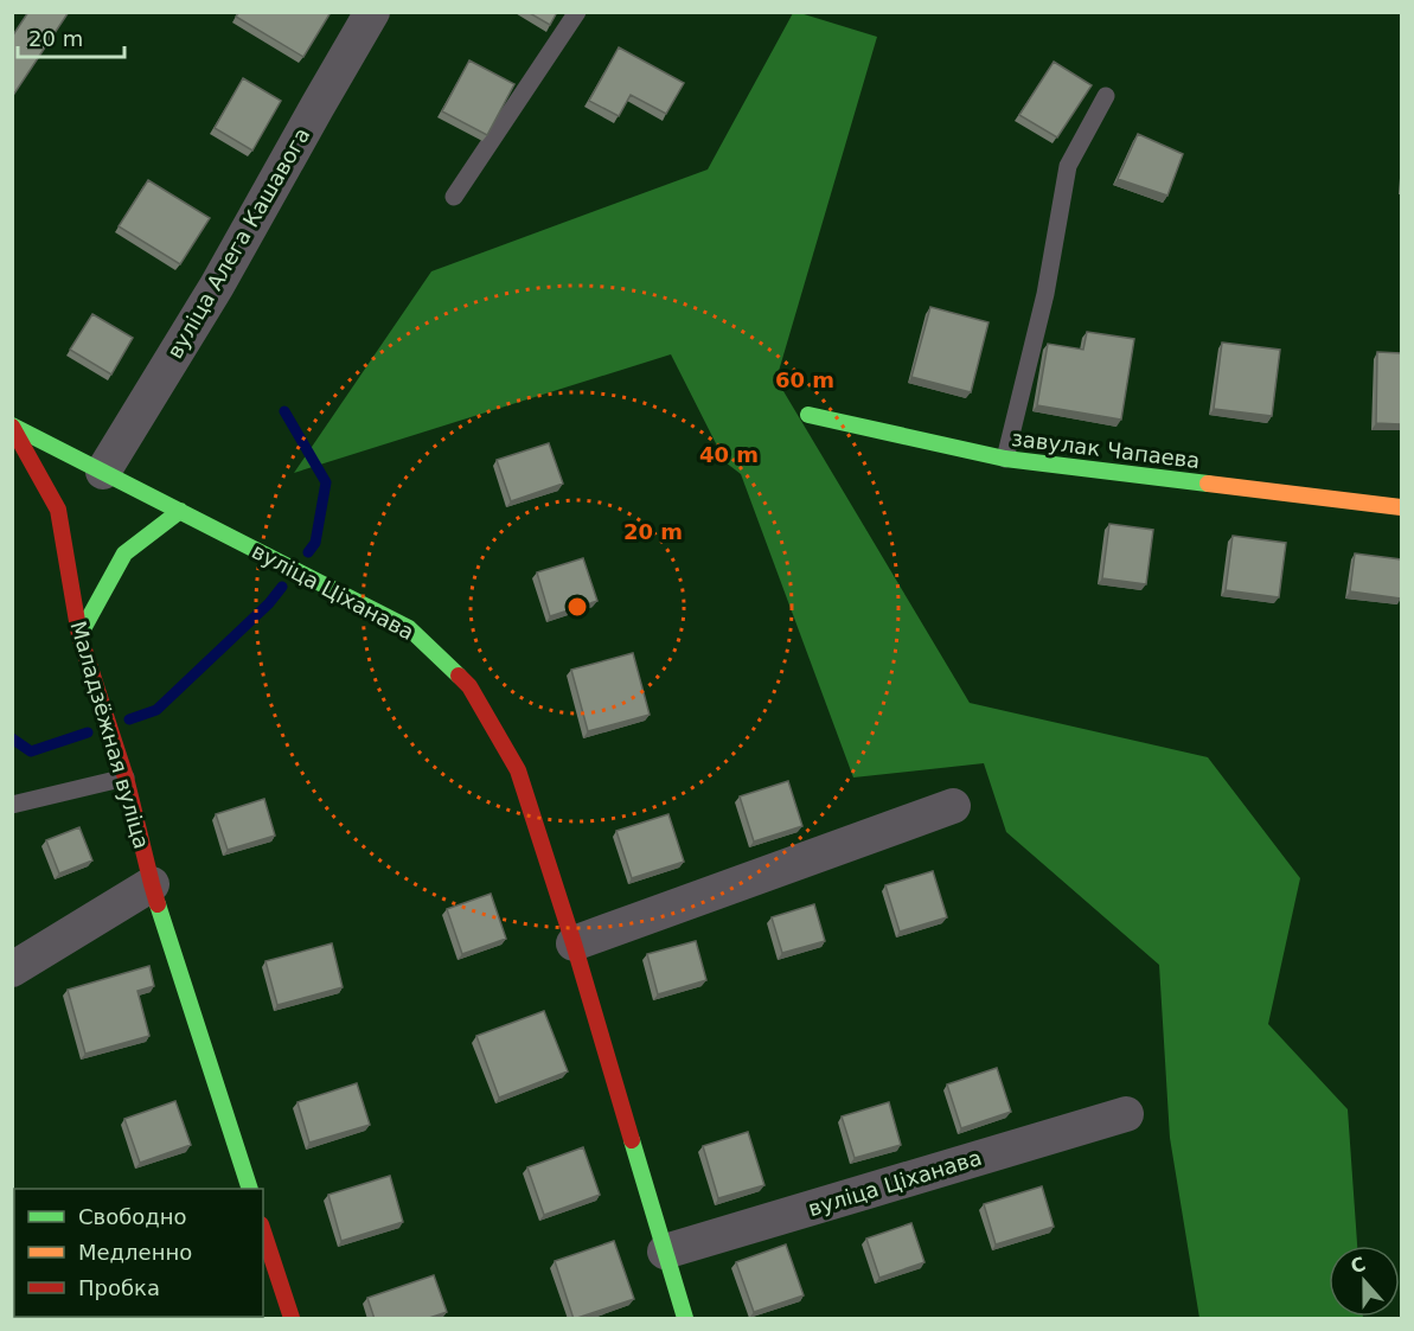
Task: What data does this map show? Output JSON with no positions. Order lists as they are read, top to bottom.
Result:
{
  "streets": {
    "street": [
      "вуліца Алега Кашавога",
      "завулак Чапаева",
      "вуліца Ціханава",
      "Маладзёжная вуліца"
    ]
  },
  "crossings": [
    ["вуліца Алега Кашавога", "вуліца Ціханава"],
    ["вуліца Ціханава", "Маладзёжная вуліца"]
  ],
  "legend": ["Свободно", "Медленно", "Пробка"],
  "scale_bar": "20 m",
  "north": "top",
  "rings": ["60 m", "40 m", "20 m"]
}
